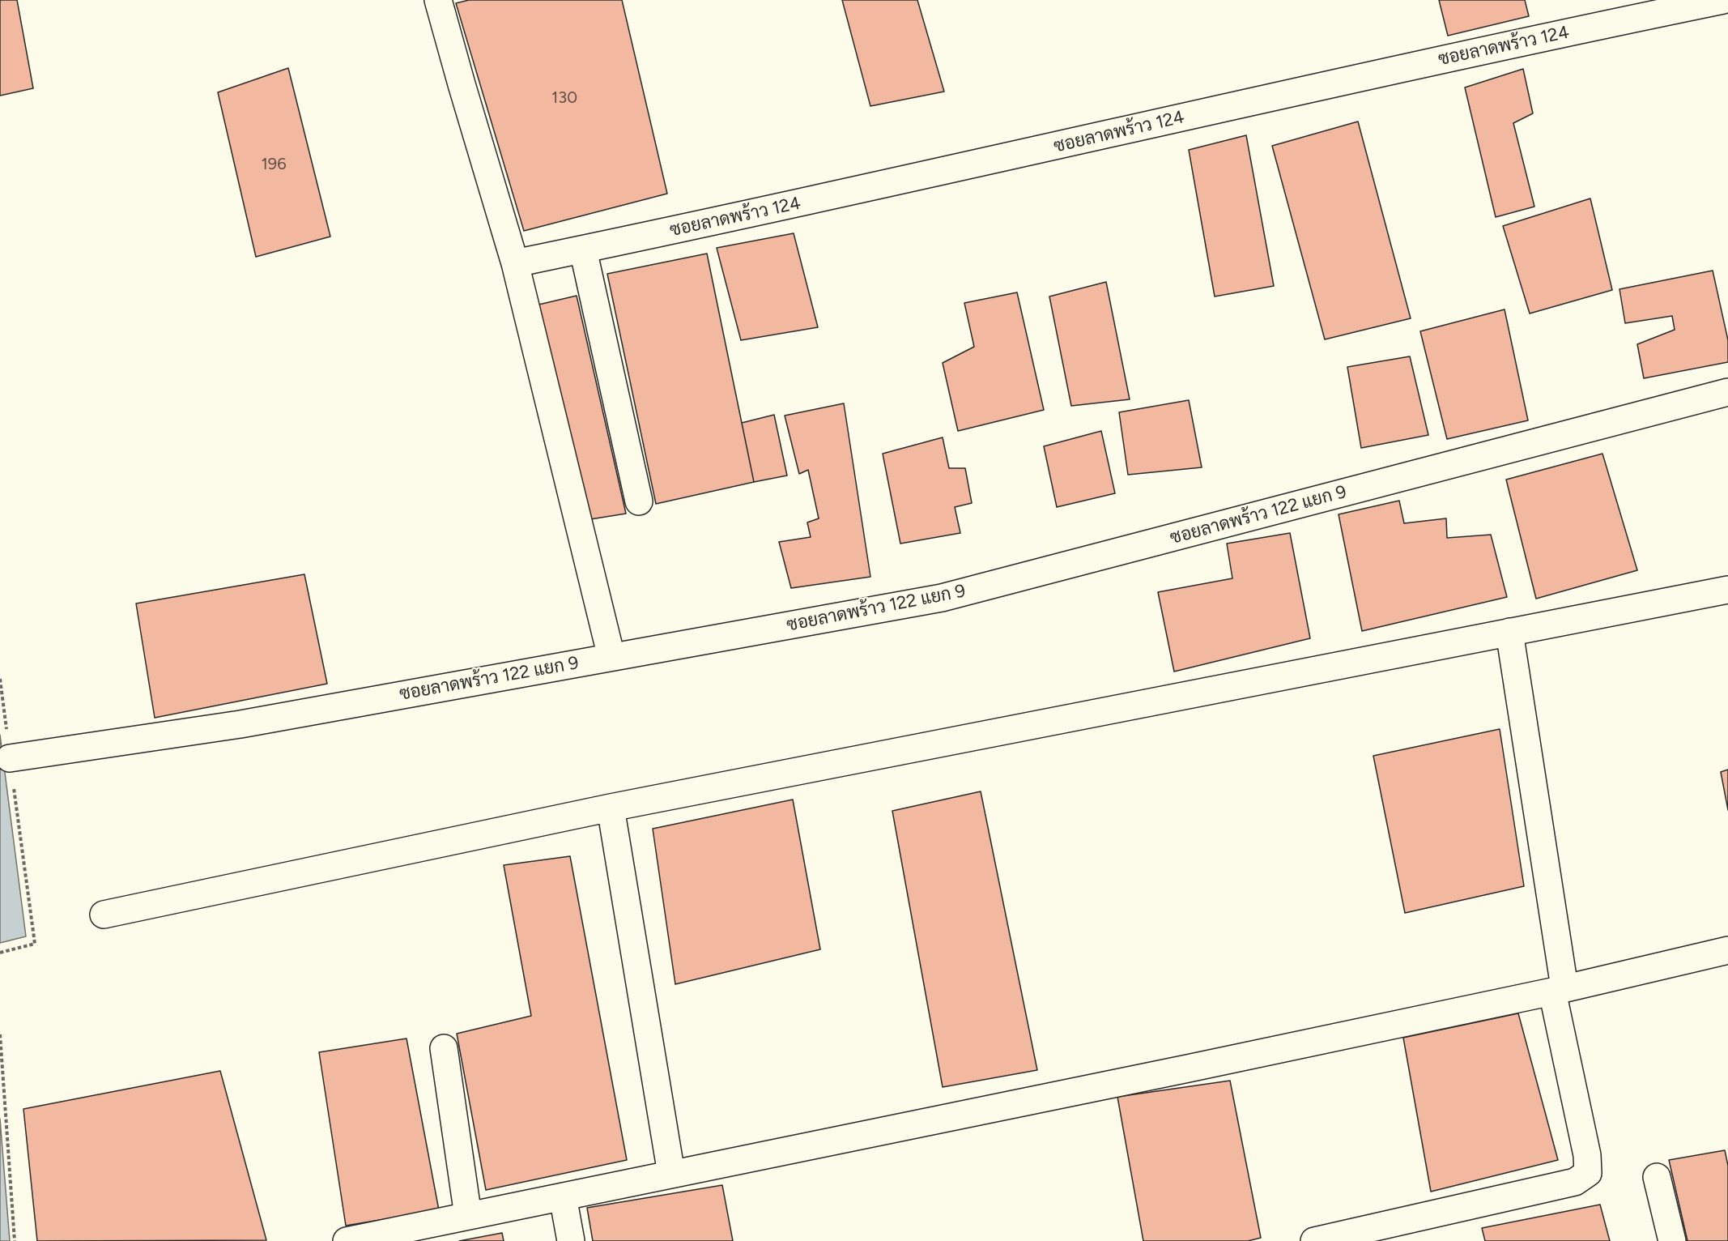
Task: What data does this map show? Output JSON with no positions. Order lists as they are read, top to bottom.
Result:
{
  "streets": {
    "street": ["ซอยลาดพร้าว 124", "ซอยลาดพร้าว 122 แยก 9"]
  },
  "house_numbers": ["130", "196"]
}
